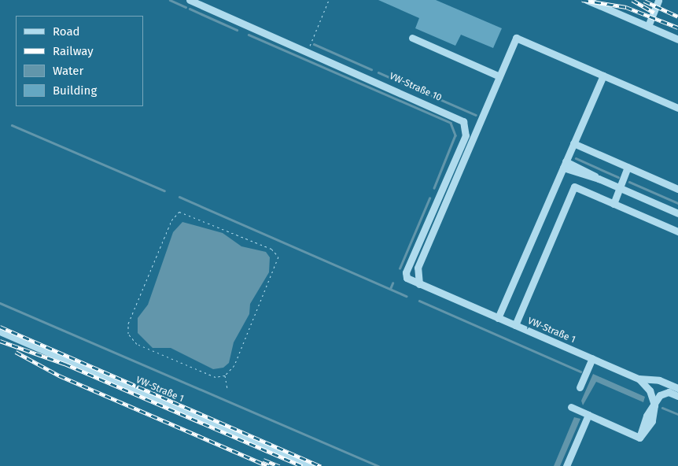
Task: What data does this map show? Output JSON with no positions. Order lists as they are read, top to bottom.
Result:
{
  "streets": {
    "street": ["VW-Straße 10", "VW-Straße 1"]
  },
  "crossings": [
    ["VW-Straße 10", "VW-Straße 1"]
  ],
  "legend": [
    "Road",
    "Railway",
    "Water",
    "Building"
  ]
}
